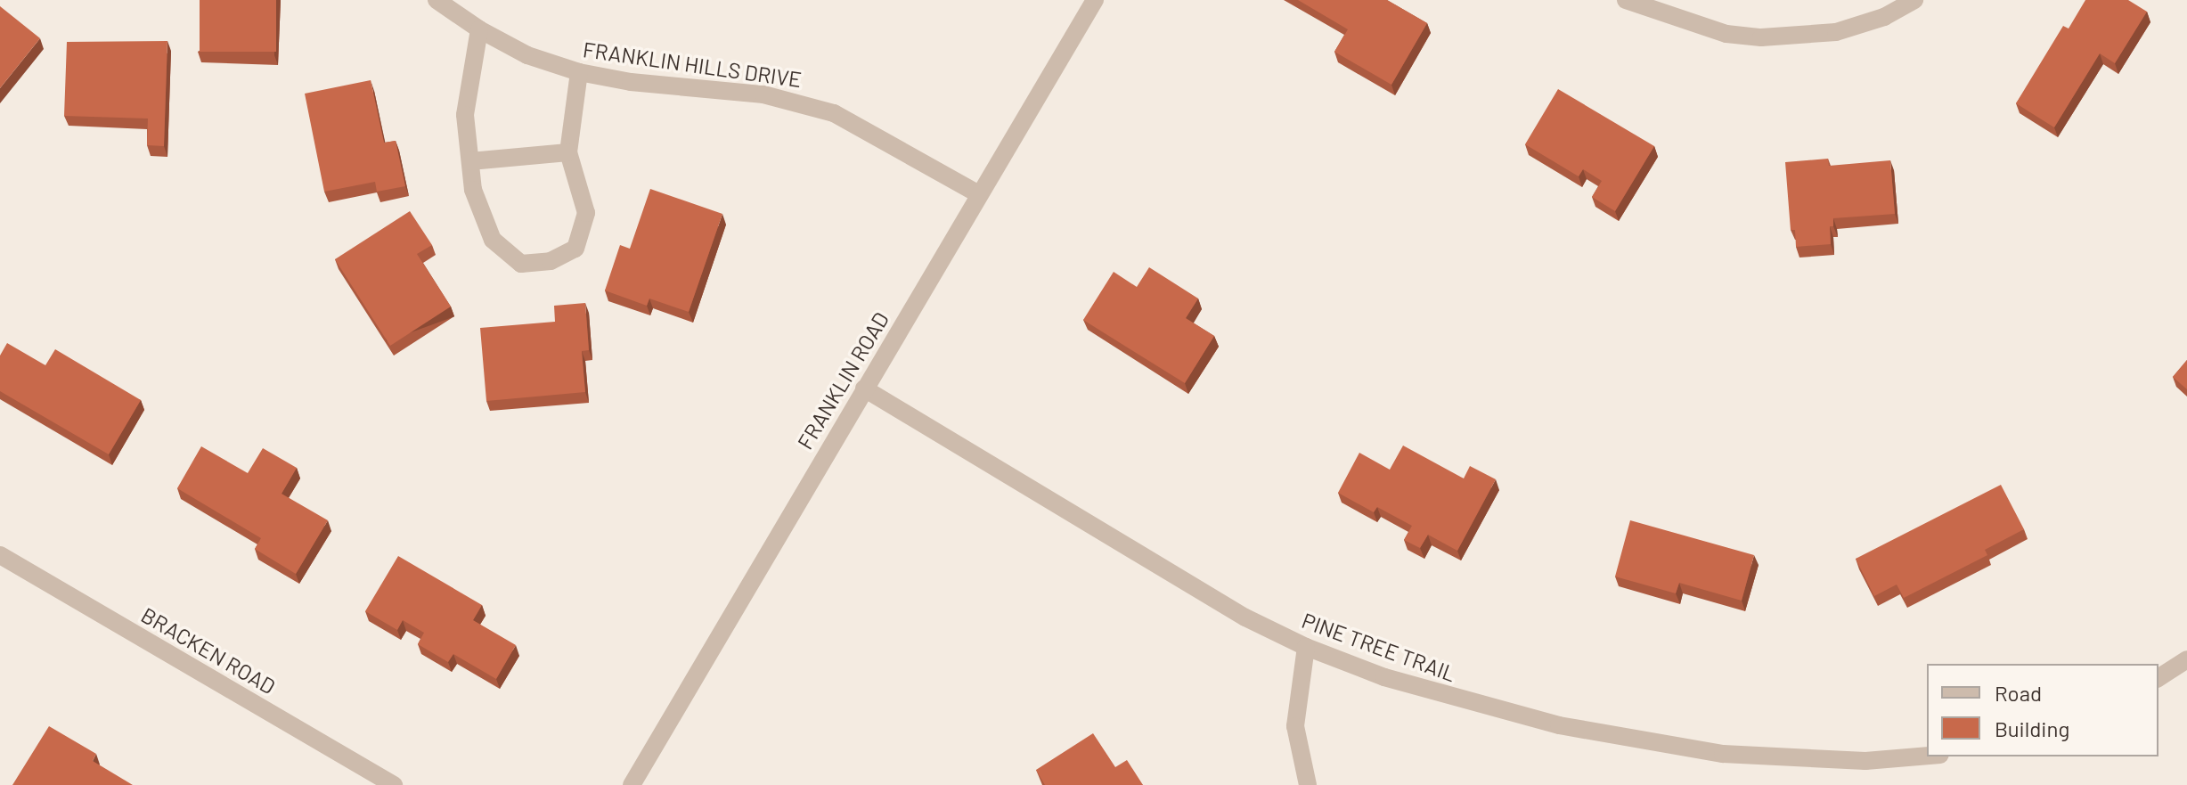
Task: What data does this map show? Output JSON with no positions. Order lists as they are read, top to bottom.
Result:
{
  "streets": {
    "street": [
      "FRANKLIN HILLS DRIVE",
      "FRANKLIN ROAD",
      "PINE TREE TRAIL",
      "BRACKEN ROAD"
    ]
  },
  "crossings": [
    ["FRANKLIN HILLS DRIVE", "FRANKLIN ROAD"],
    ["FRANKLIN ROAD", "PINE TREE TRAIL"]
  ],
  "legend": ["Road", "Building"]
}
